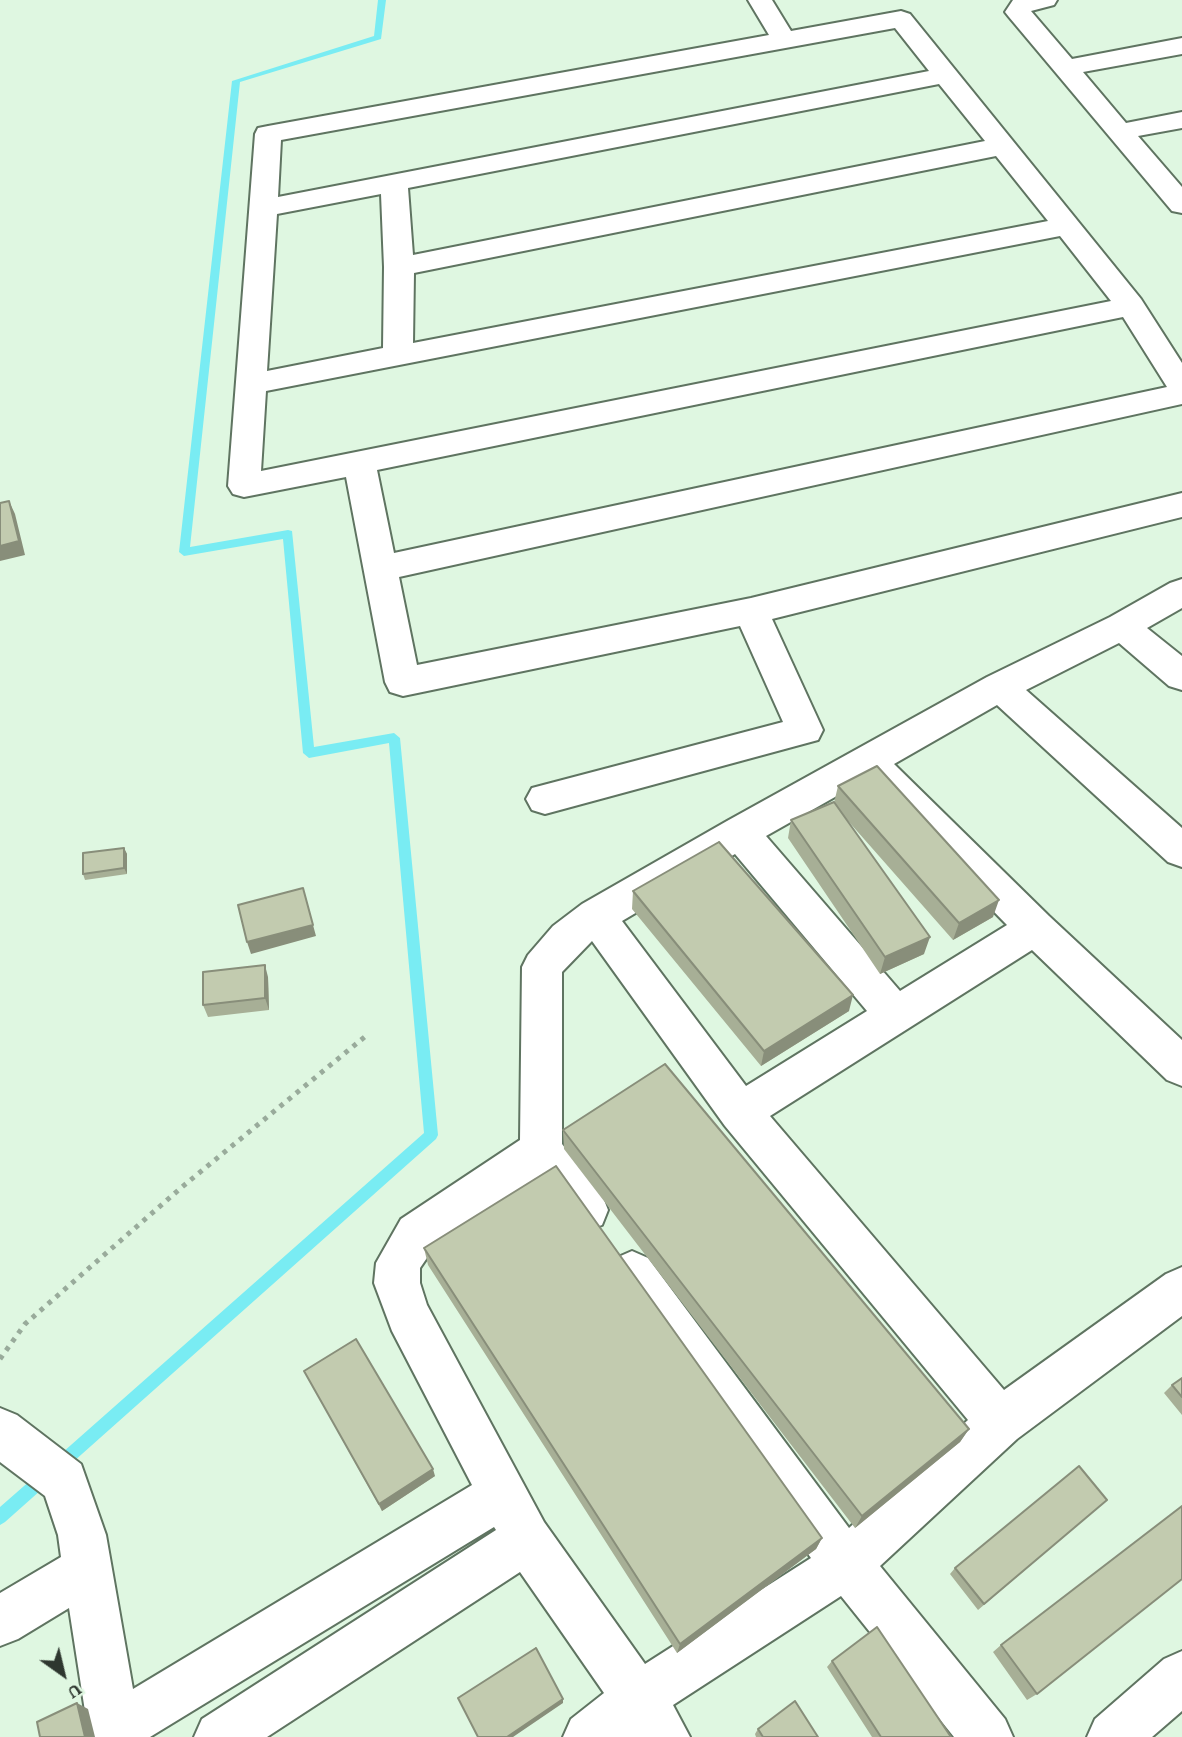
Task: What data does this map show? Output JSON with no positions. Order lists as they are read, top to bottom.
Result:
{
  "north": "bottom right"
}
